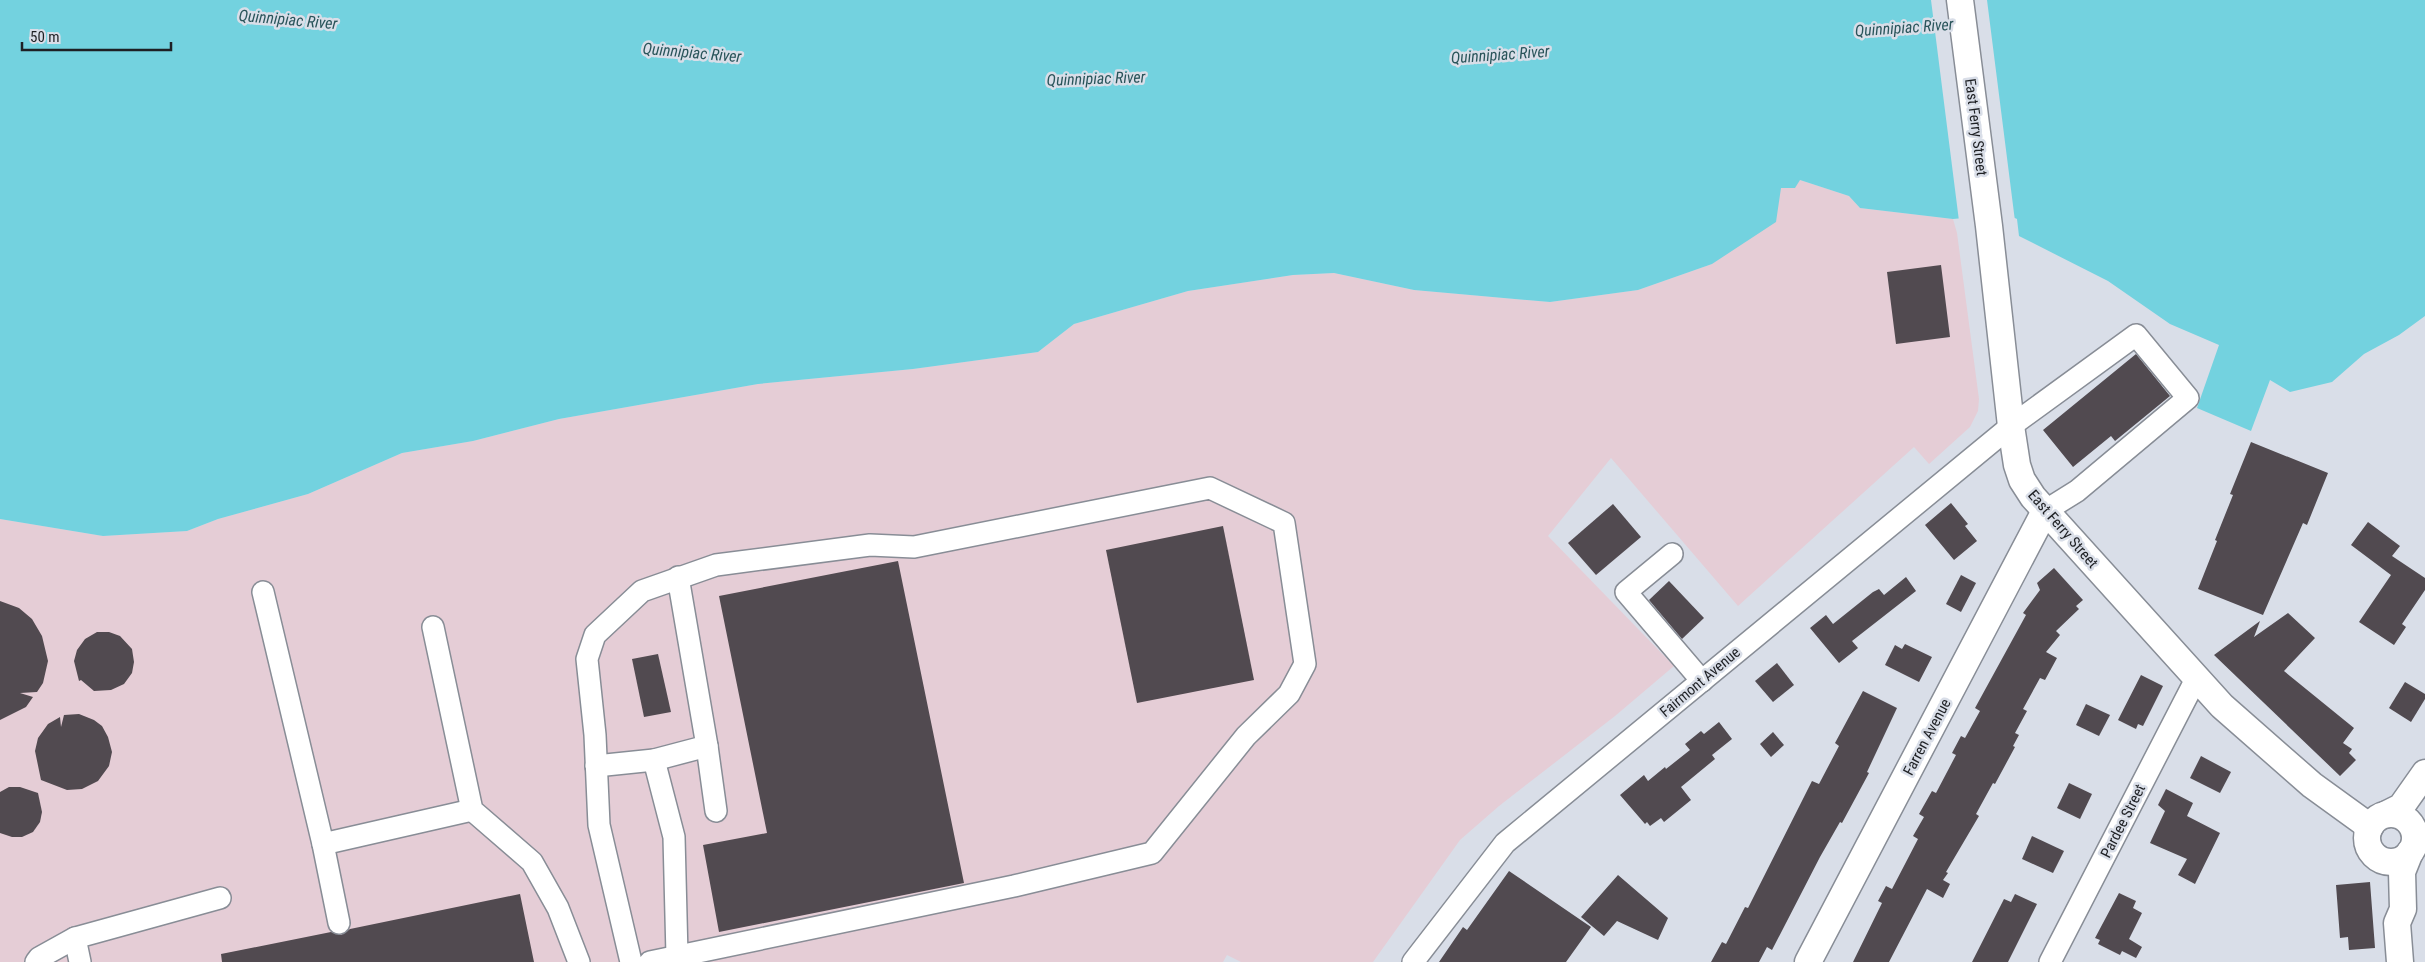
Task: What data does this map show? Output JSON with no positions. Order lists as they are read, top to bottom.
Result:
{
  "streets": {
    "main road": ["East Ferry Street", "Farren Avenue"],
    "street": ["Fairmont Avenue", "Pardee Street"]
  },
  "crossings": [
    ["East Ferry Street", "Fairmont Avenue"],
    ["East Ferry Street", "Farren Avenue"],
    ["East Ferry Street", "Pardee Street"],
    ["Fairmont Avenue", "Farren Avenue"]
  ],
  "water": ["Quinnipiac River"],
  "scale_bar": "50 m"
}
